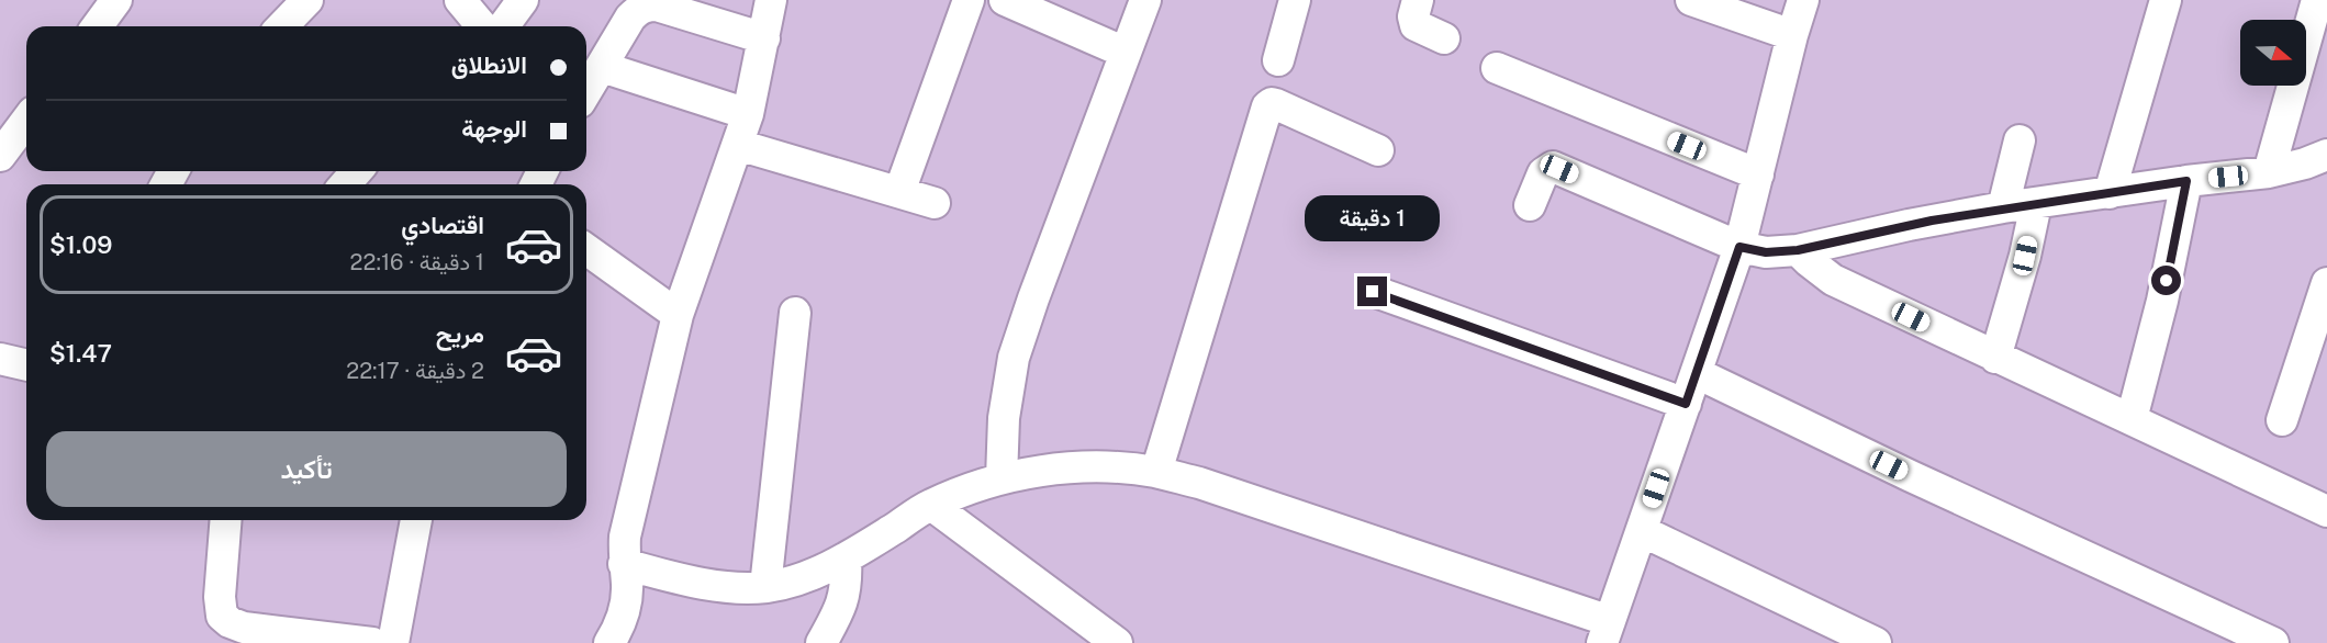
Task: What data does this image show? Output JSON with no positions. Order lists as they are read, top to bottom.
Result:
{
  "north": "right",
  "page": {
    "banner": ["الانطلاق", "الوجهة"],
    "bubble": "1 دقيقة",
    "list": [
      {
        "name": "اقتصادي",
        "note": "1 دقيقة · 22:16",
        "value": "$1.09"
      },
      {
        "name": "مريح",
        "note": "2 دقيقة · 22:17",
        "value": "$1.47"
      }
    ],
    "buttons": "تأكيد"
  }
}
